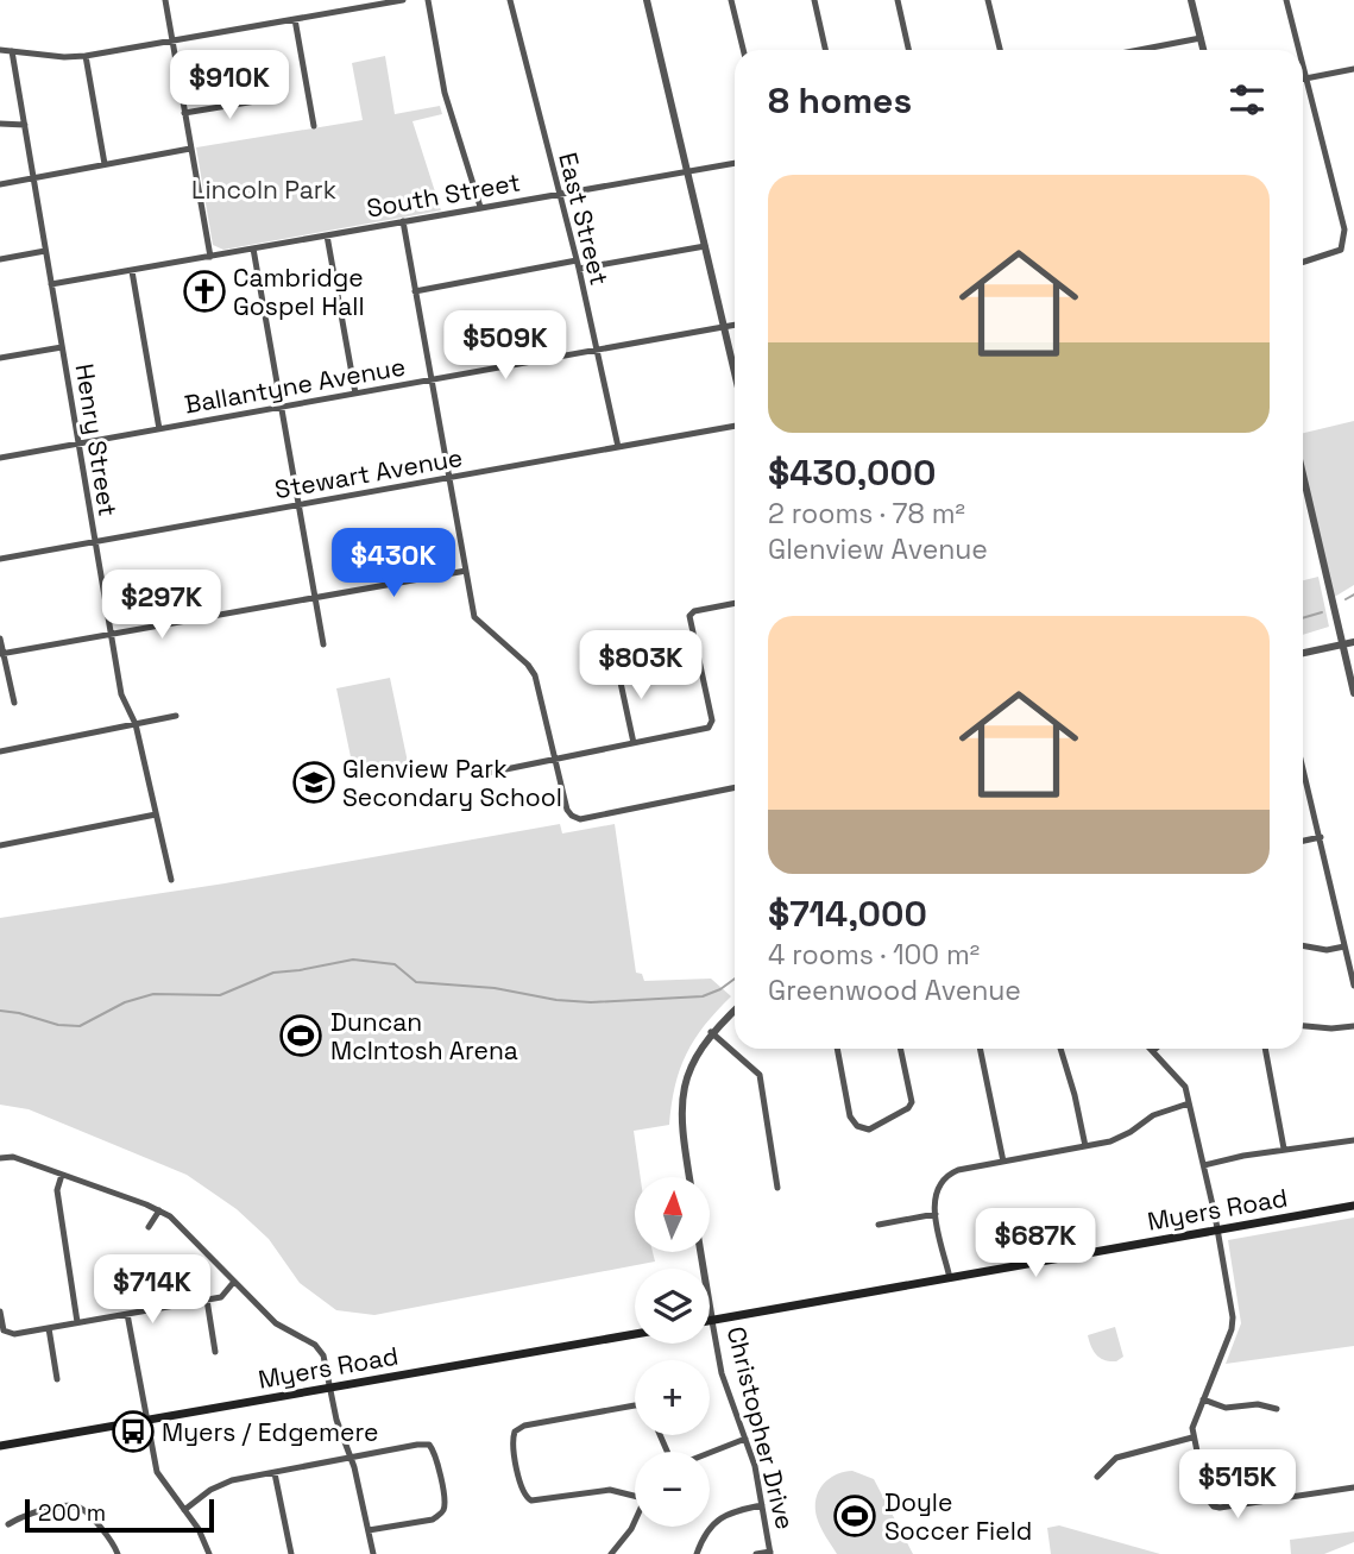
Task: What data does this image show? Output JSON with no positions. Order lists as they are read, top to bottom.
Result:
{
  "streets": {
    "main road": ["Myers Road"],
    "street": [
      "South Street",
      "East Street",
      "Ballantyne Avenue",
      "Henry Street",
      "Stewart Avenue",
      "Christopher Drive"
    ]
  },
  "crossings": [
    ["South Street", "East Street"],
    ["South Street", "Henry Street"],
    ["East Street", "Ballantyne Avenue"],
    ["East Street", "Stewart Avenue"],
    ["Ballantyne Avenue", "Henry Street"],
    ["Henry Street", "Stewart Avenue"],
    ["Myers Road", "Christopher Drive"]
  ],
  "parks": ["Lincoln Park"],
  "places": {
    "church": ["Cambridge Gospel Hall"],
    "school or university": ["Glenview Park Secondary School"],
    "sports": ["Duncan McIntosh Arena", "Doyle Soccer Field"],
    "bus stop": ["Myers / Edgemere"]
  },
  "scale_bar": "200 m",
  "north": "top",
  "page": {
    "price": [
      "$910K",
      "$509K",
      "$430K",
      "$297K",
      "$803K",
      "$687K",
      "$714K",
      "$515K"
    ],
    "heading": "8 homes",
    "list": [
      {
        "name": "$430,000",
        "note": "2 rooms · 78 m² · Glenview Avenue"
      },
      {
        "name": "$714,000",
        "note": "4 rooms · 100 m² · Greenwood Avenue"
      }
    ],
    "map_buttons": ["+", "−"],
    "scale": "200 m"
  }
}
